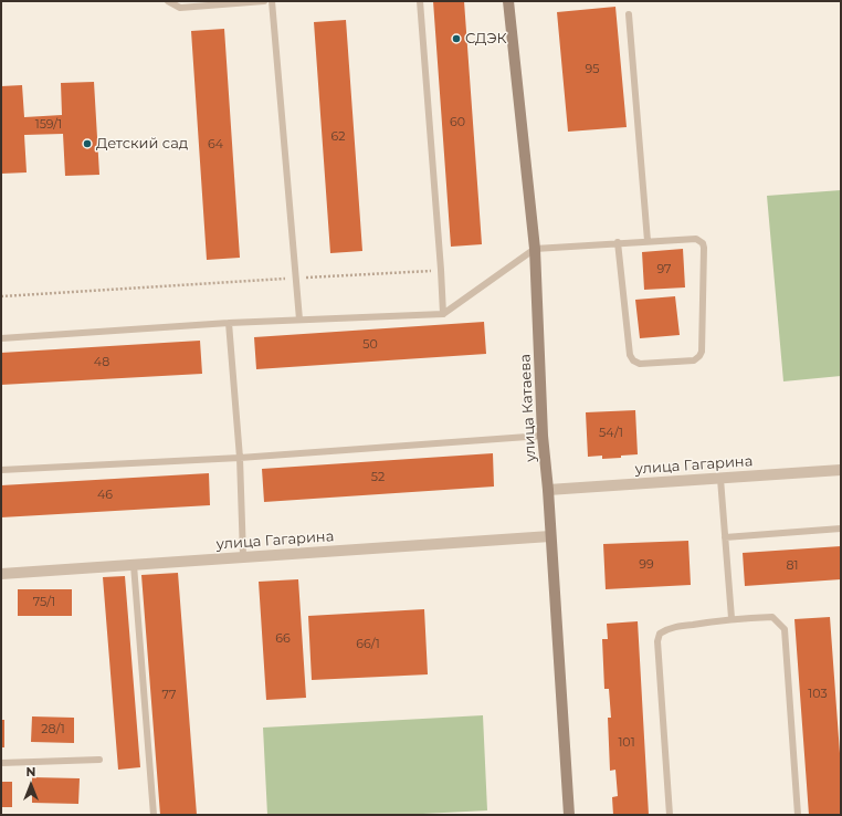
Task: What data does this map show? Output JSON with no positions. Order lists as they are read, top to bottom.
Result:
{
  "streets": {
    "street": ["улица Катаева", "улица Гагарина"]
  },
  "crossings": [
    ["улица Катаева", "улица Гагарина"]
  ],
  "places": ["СДЭК", "Детский сад"],
  "house_numbers": [
    "95",
    "60",
    "159/1",
    "62",
    "64",
    "97",
    "50",
    "48",
    "54/1",
    "52",
    "46",
    "99",
    "81",
    "75/1",
    "66",
    "66/1",
    "103",
    "77",
    "28/1",
    "101"
  ],
  "north": "top"
}
